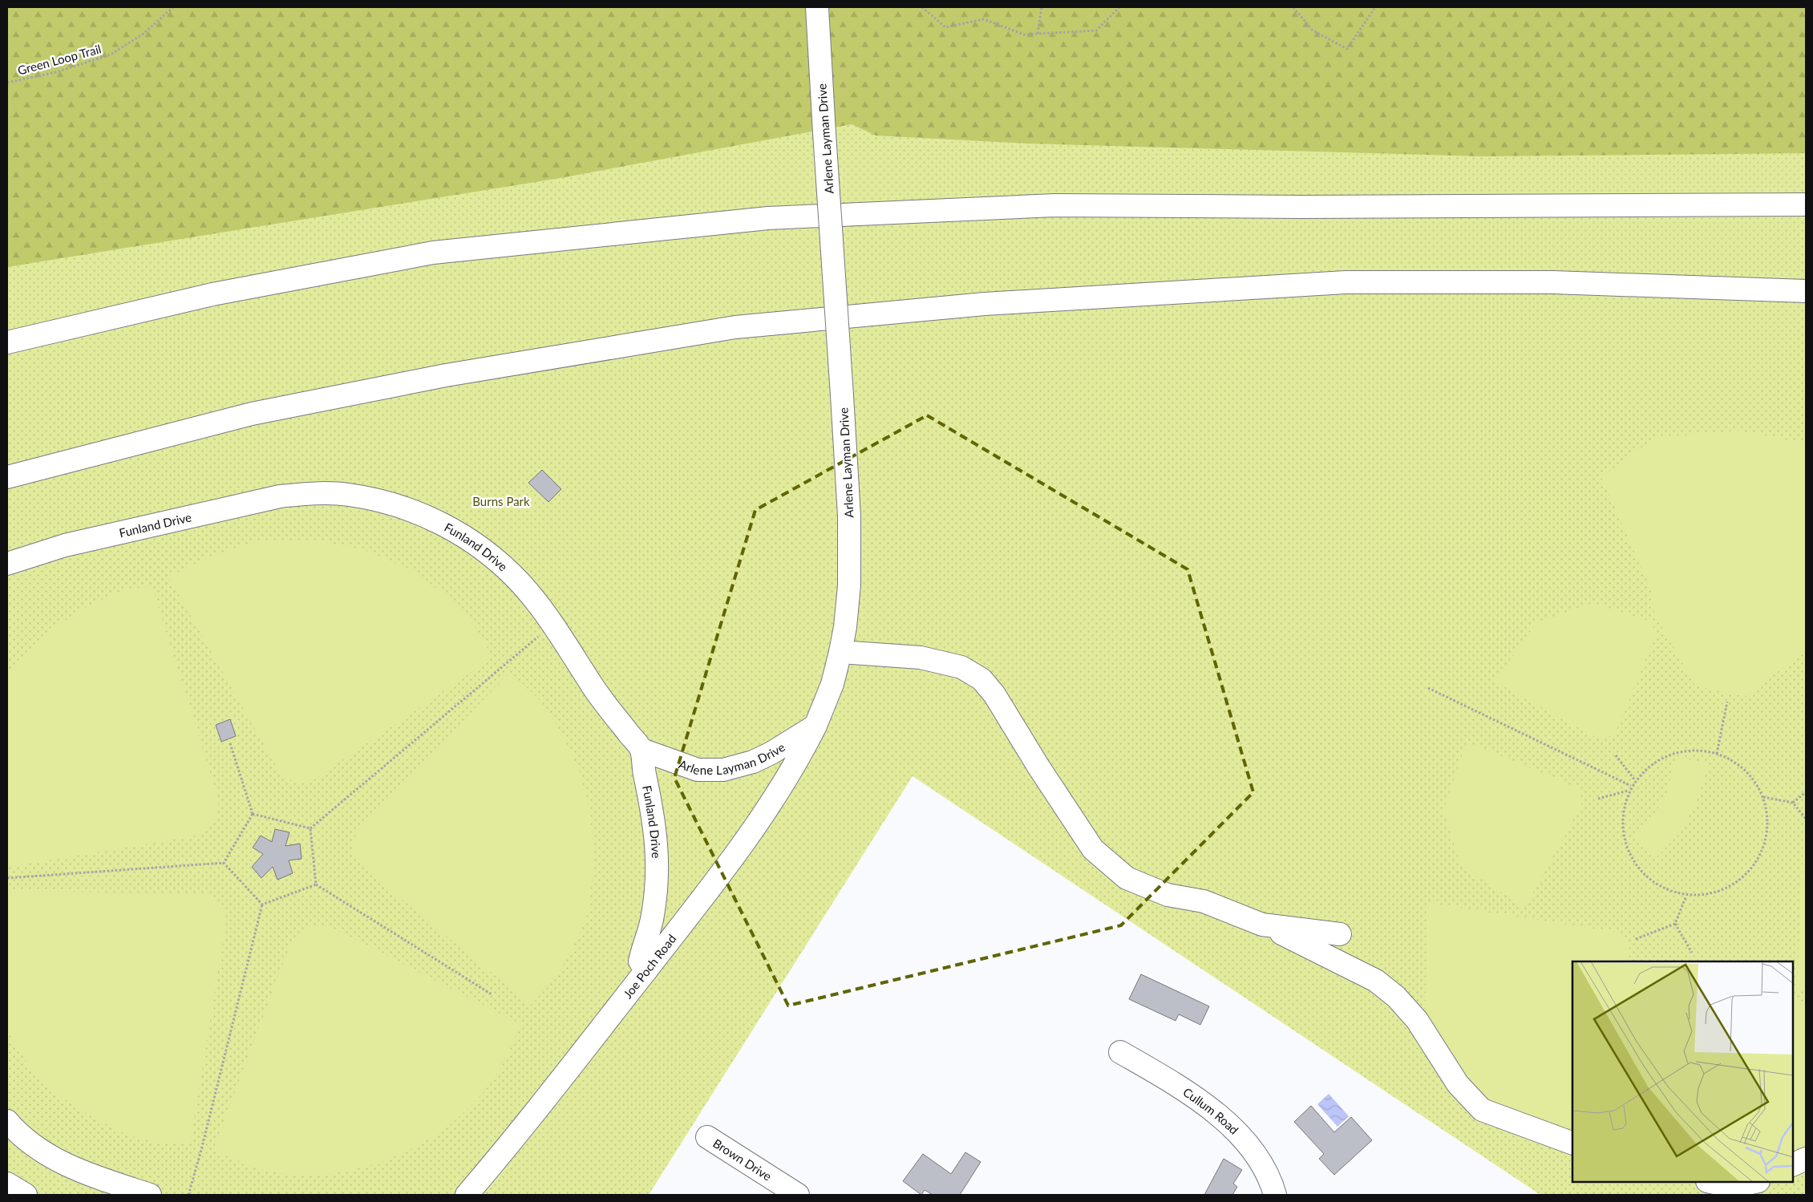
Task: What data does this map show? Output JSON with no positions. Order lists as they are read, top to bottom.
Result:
{
  "streets": {
    "main road": [
      "Arlene Layman Drive",
      "Funland Drive",
      "Joe Poch Road",
      "Cullum Road",
      "Brown Drive"
    ],
    "path": ["Green Loop Trail"]
  },
  "crossings": [
    ["Arlene Layman Drive", "Funland Drive"],
    ["Arlene Layman Drive", "Joe Poch Road"],
    ["Funland Drive", "Joe Poch Road"]
  ],
  "parks": ["Burns Park"]
}
